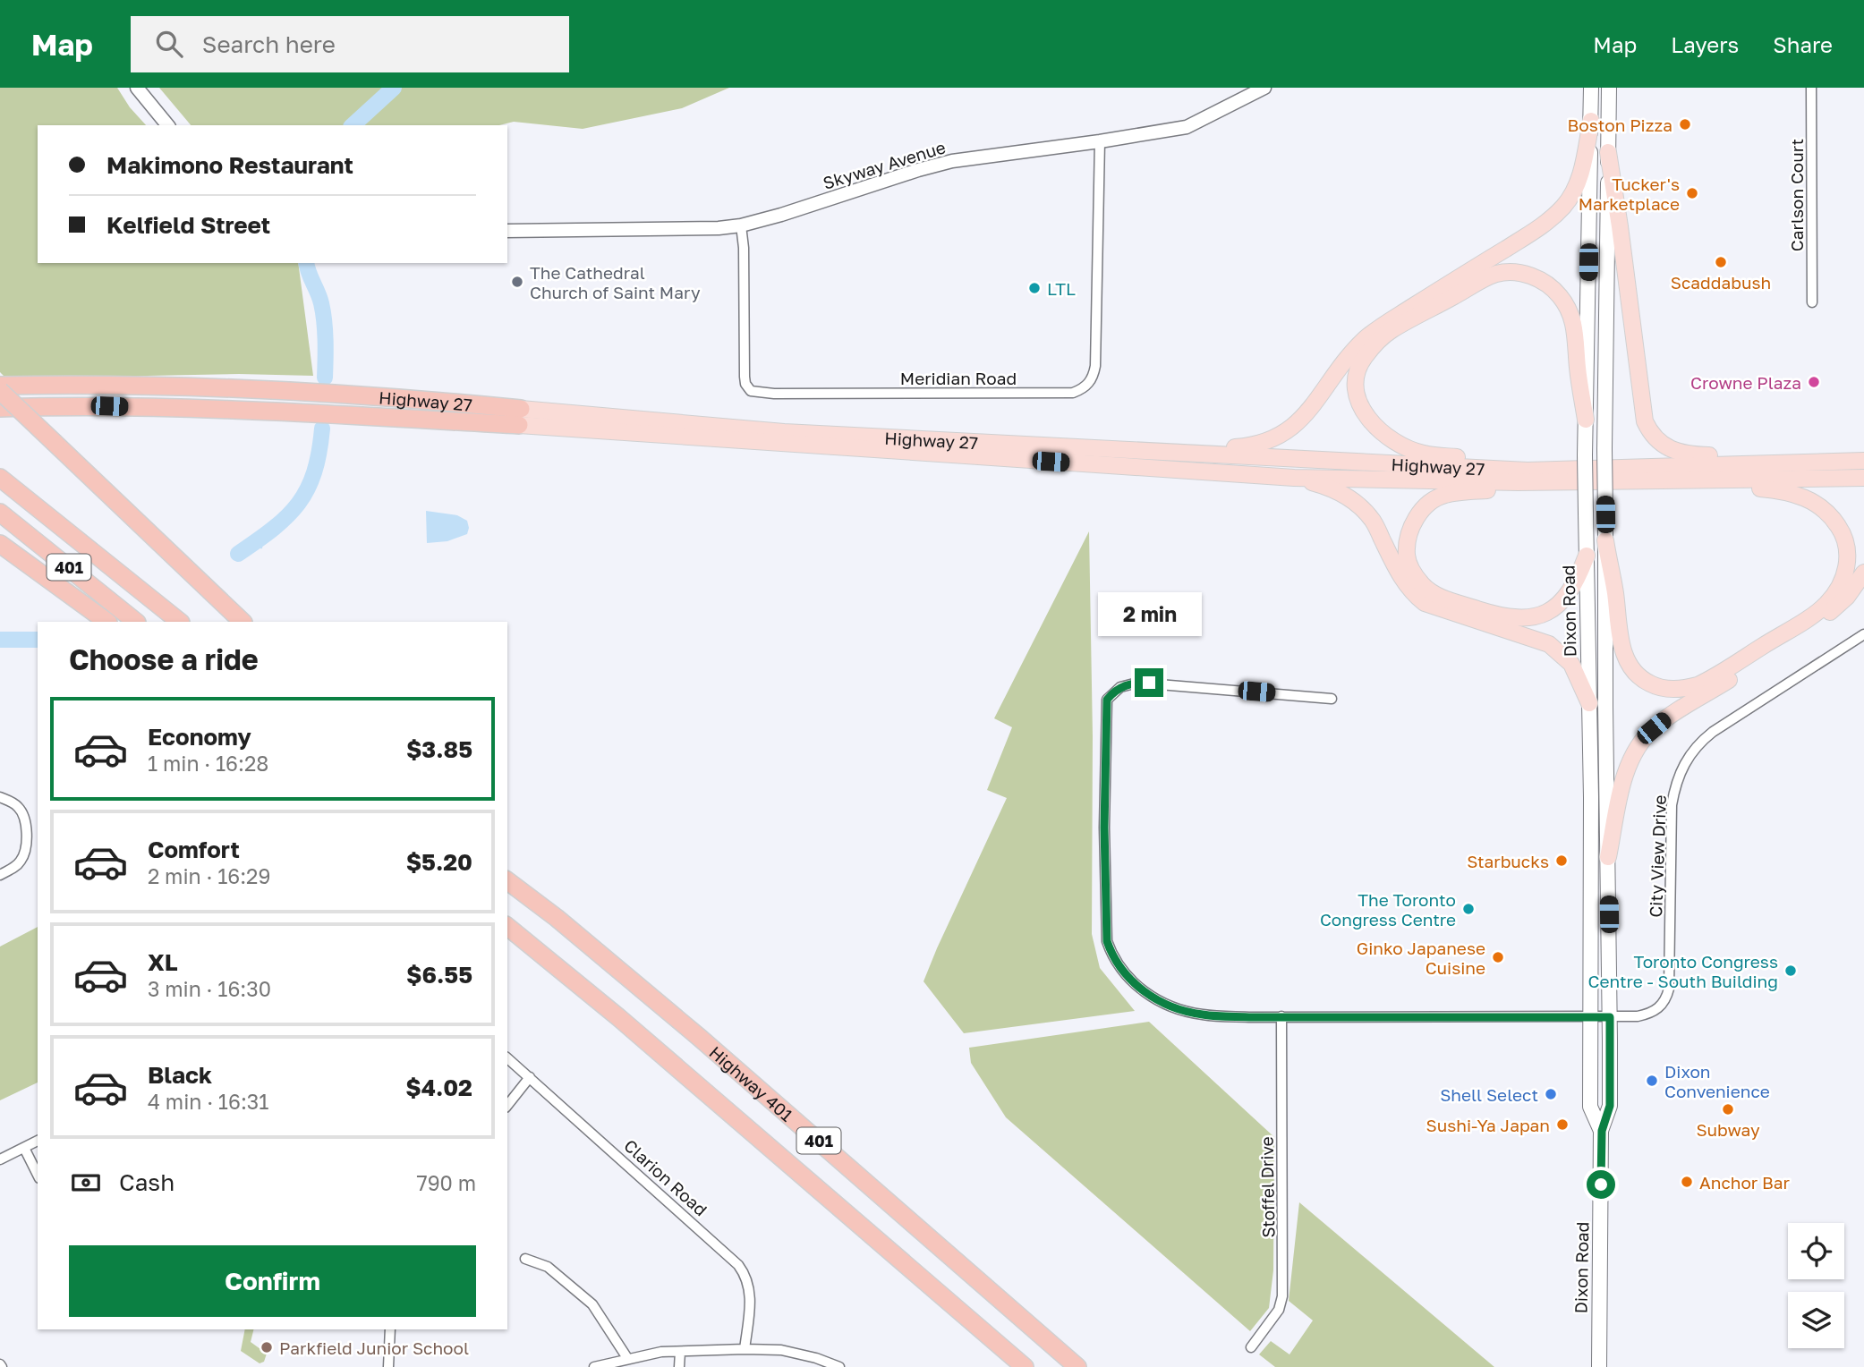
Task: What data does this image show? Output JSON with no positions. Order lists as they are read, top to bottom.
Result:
{
  "streets": {
    "highway": ["Highway 27", "401", "Highway 401"],
    "main road": ["Dixon Road"],
    "street": [
      "Skyway Avenue",
      "Carlson Court",
      "Meridian Road",
      "City View Drive",
      "Clarion Road",
      "Stoffel Drive"
    ]
  },
  "crossings": [
    ["Skyway Avenue", "Meridian Road"],
    ["Dixon Road", "City View Drive"],
    ["City View Drive", "Stoffel Drive"]
  ],
  "places": [
    "Boston Pizza",
    "Tucker's Marketplace",
    "Scaddabush",
    "The Cathedral Church of Saint Mary",
    "LTL",
    "Crowne Plaza",
    "Starbucks",
    "The Toronto Congress Centre",
    "Ginko Japanese Cuisine",
    "Toronto Congress Centre - South Building",
    "Dixon Convenience",
    "Shell Select",
    "Subway",
    "Sushi-Ya Japan",
    "Anchor Bar",
    "Parkfield Junior School"
  ],
  "page": {
    "header": "Map",
    "search": "Search here",
    "nav": ["Map", "Layers", "Share"],
    "banner": ["Makimono Restaurant", "Kelfield Street"],
    "bubble": "2 min",
    "heading": "Choose a ride",
    "list": [
      {
        "name": "Economy",
        "note": "1 min · 16:28",
        "value": "$3.85"
      },
      {
        "name": "Comfort",
        "note": "2 min · 16:29",
        "value": "$5.20"
      },
      {
        "name": "XL",
        "note": "3 min · 16:30",
        "value": "$6.55"
      },
      {
        "name": "Black",
        "note": "4 min · 16:31",
        "value": "$4.02"
      }
    ],
    "pay": ["Cash", "790 m"],
    "buttons": "Confirm"
  }
}
